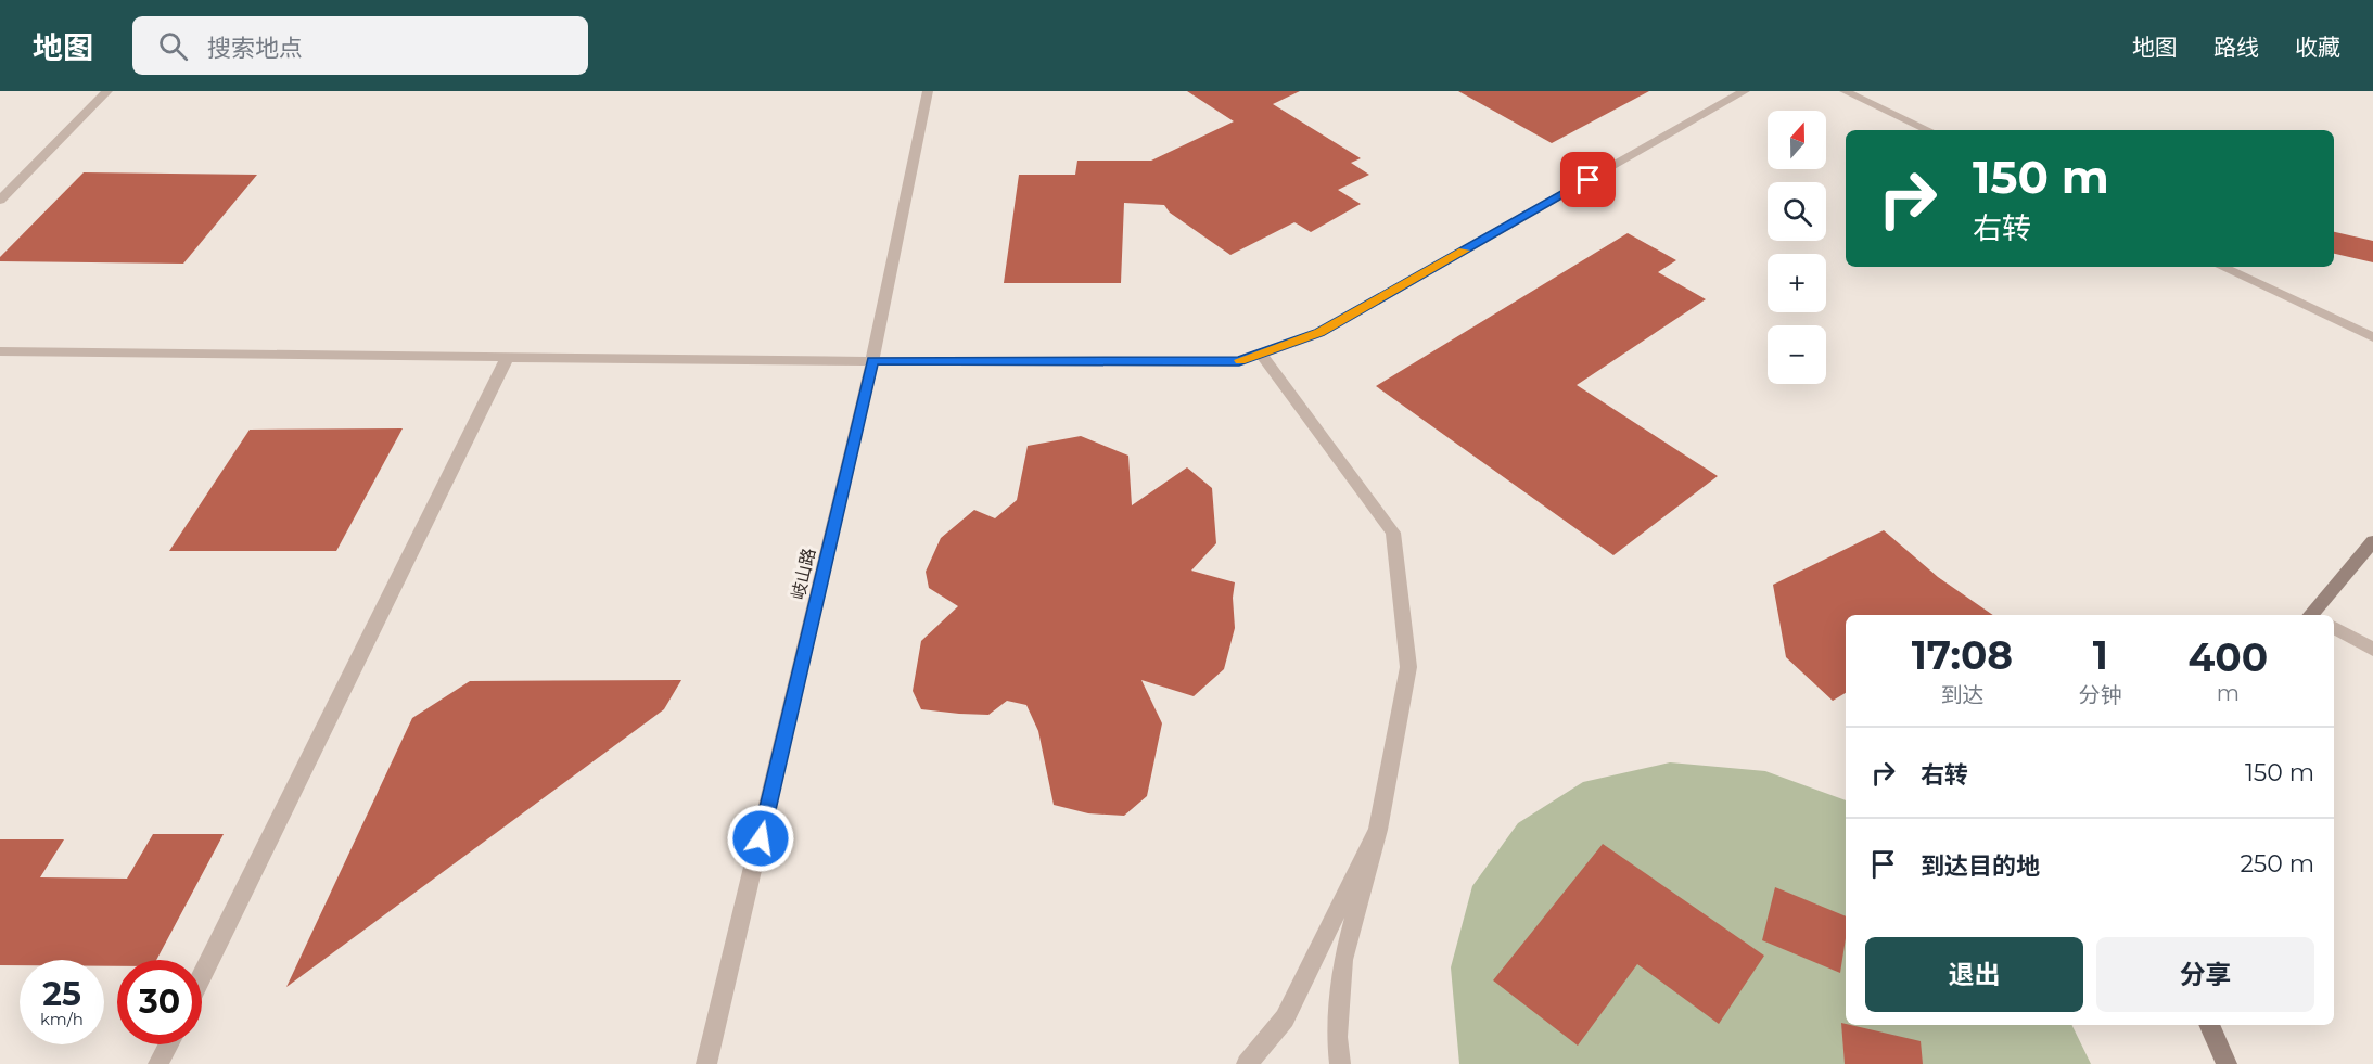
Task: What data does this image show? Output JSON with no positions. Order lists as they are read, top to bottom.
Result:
{
  "streets": {
    "street": ["岐山路"]
  },
  "north": "top",
  "page": {
    "header": "地图",
    "search": "搜索地点",
    "nav": ["地图", "路线", "收藏"],
    "map_buttons": ["+", "−"],
    "turn": ["150 m", "右转"],
    "eta": [
      "17:08",
      "到达",
      "1",
      "分钟",
      "400",
      "m"
    ],
    "list": [
      {
        "name": "右转",
        "value": "150 m"
      },
      {
        "name": "到达目的地",
        "value": "250 m"
      }
    ],
    "buttons": ["退出", "分享"],
    "speed": "25 km/h",
    "limit": "30"
  }
}
